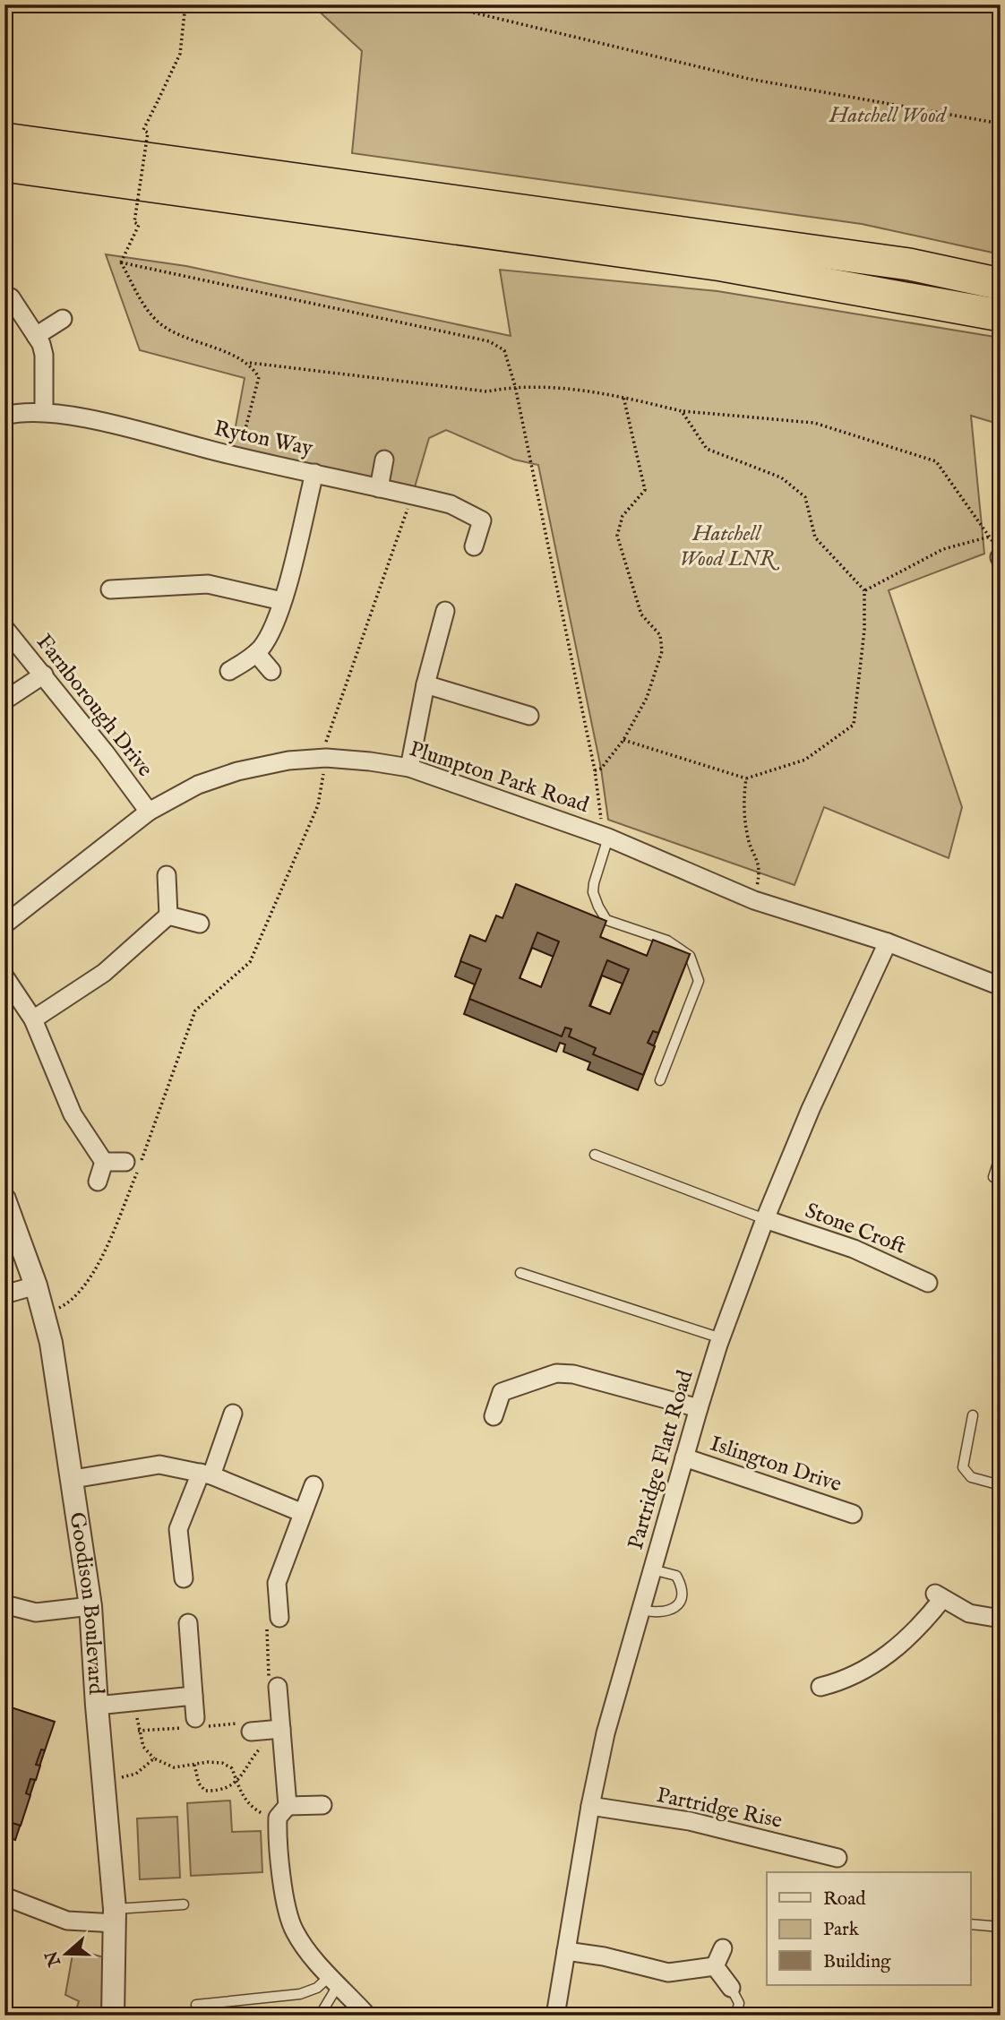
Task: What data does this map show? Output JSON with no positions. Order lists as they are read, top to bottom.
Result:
{
  "streets": {
    "street": [
      "Ryton Way",
      "Farnborough Drive",
      "Plumpton Park Road",
      "Stone Croft",
      "Partridge Flatt Road",
      "Islington Drive",
      "Goodison Boulevard",
      "Partridge Rise"
    ]
  },
  "crossings": [
    ["Farnborough Drive", "Plumpton Park Road"],
    ["Plumpton Park Road", "Partridge Flatt Road"],
    ["Stone Croft", "Partridge Flatt Road"],
    ["Partridge Flatt Road", "Islington Drive"],
    ["Partridge Flatt Road", "Partridge Rise"]
  ],
  "parks": ["Hatchell Wood", "Hatchell Wood LNR"],
  "legend": ["Road", "Park", "Building"],
  "north": "left"
}
